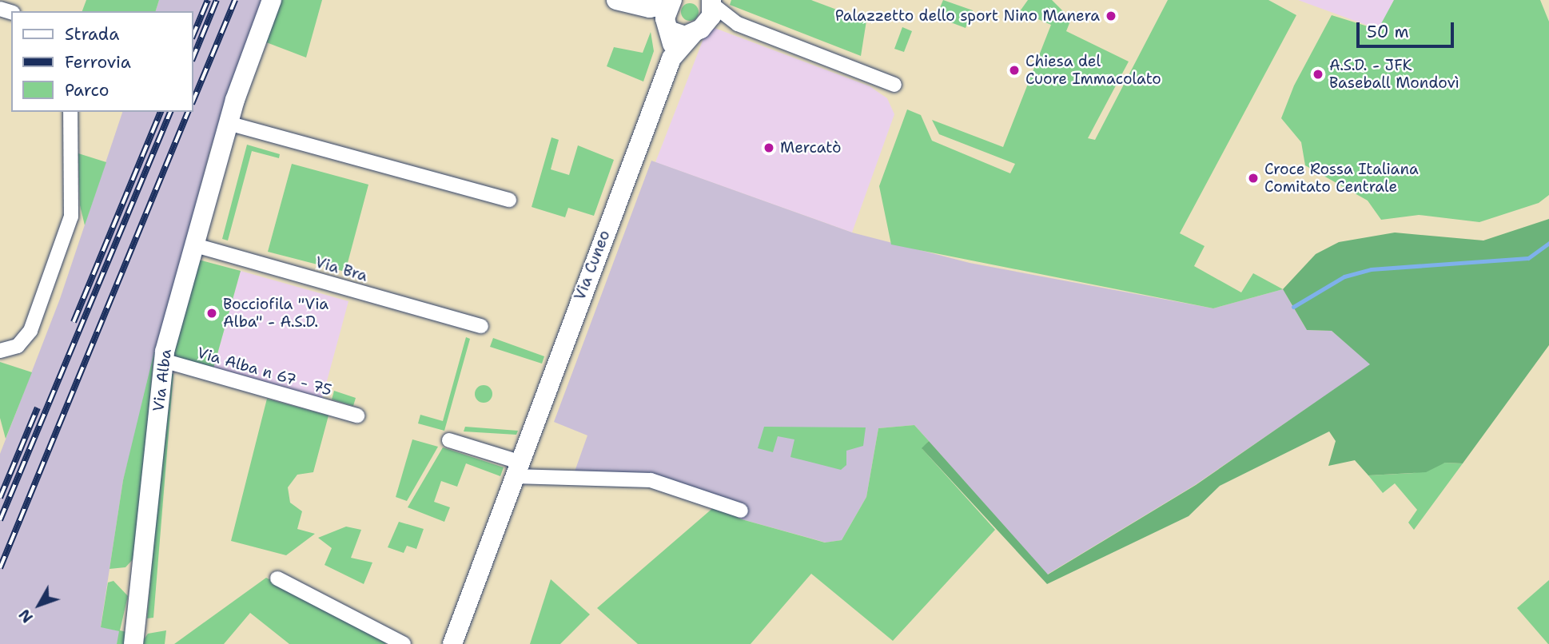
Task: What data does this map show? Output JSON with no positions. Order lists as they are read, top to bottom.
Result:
{
  "streets": {
    "street": [
      "Via Cuneo",
      "Via Bra",
      "Via Alba n 67 - 75",
      "Via Alba"
    ]
  },
  "crossings": [
    ["Via Bra", "Via Alba"],
    ["Via Alba n 67 - 75", "Via Alba"]
  ],
  "places": [
    "Palazzetto dello sport Nino Manera",
    "Chiesa del Cuore Immacolato",
    "A.S.D. - JFK Baseball Mondovì",
    "Mercatò",
    "Croce Rossa Italiana Comitato Centrale",
    "Bocciofila \"Via Alba\" - A.S.D."
  ],
  "legend": ["Strada", "Ferrovia", "Parco"],
  "scale_bar": "50 m",
  "north": "bottom left"
}
